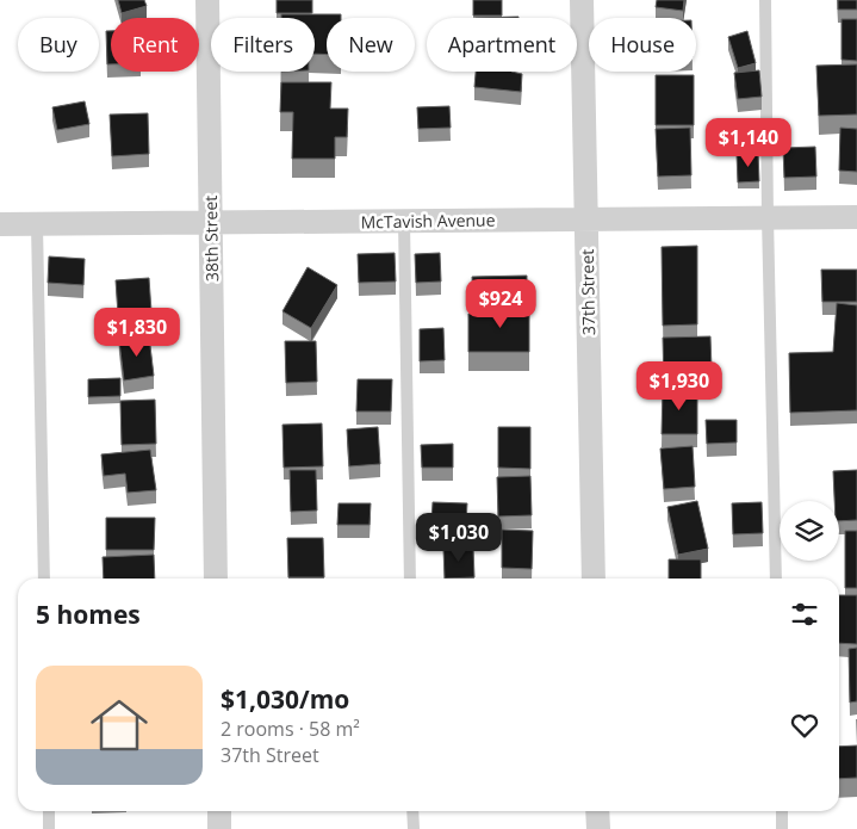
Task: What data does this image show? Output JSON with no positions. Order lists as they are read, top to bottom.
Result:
{
  "streets": {
    "street": ["McTavish Avenue", "38th Street", "37th Street"]
  },
  "crossings": [
    ["McTavish Avenue", "38th Street"],
    ["McTavish Avenue", "37th Street"]
  ],
  "page": {
    "chip": [
      "Buy",
      "Rent",
      "Filters",
      "New",
      "Apartment",
      "House"
    ],
    "price": [
      "$1,140",
      "$924",
      "$1,830",
      "$1,930",
      "$1,030"
    ],
    "heading": "5 homes",
    "list": [
      {
        "name": "$1,030/mo",
        "note": "2 rooms · 58 m² · 37th Street"
      }
    ]
  }
}
